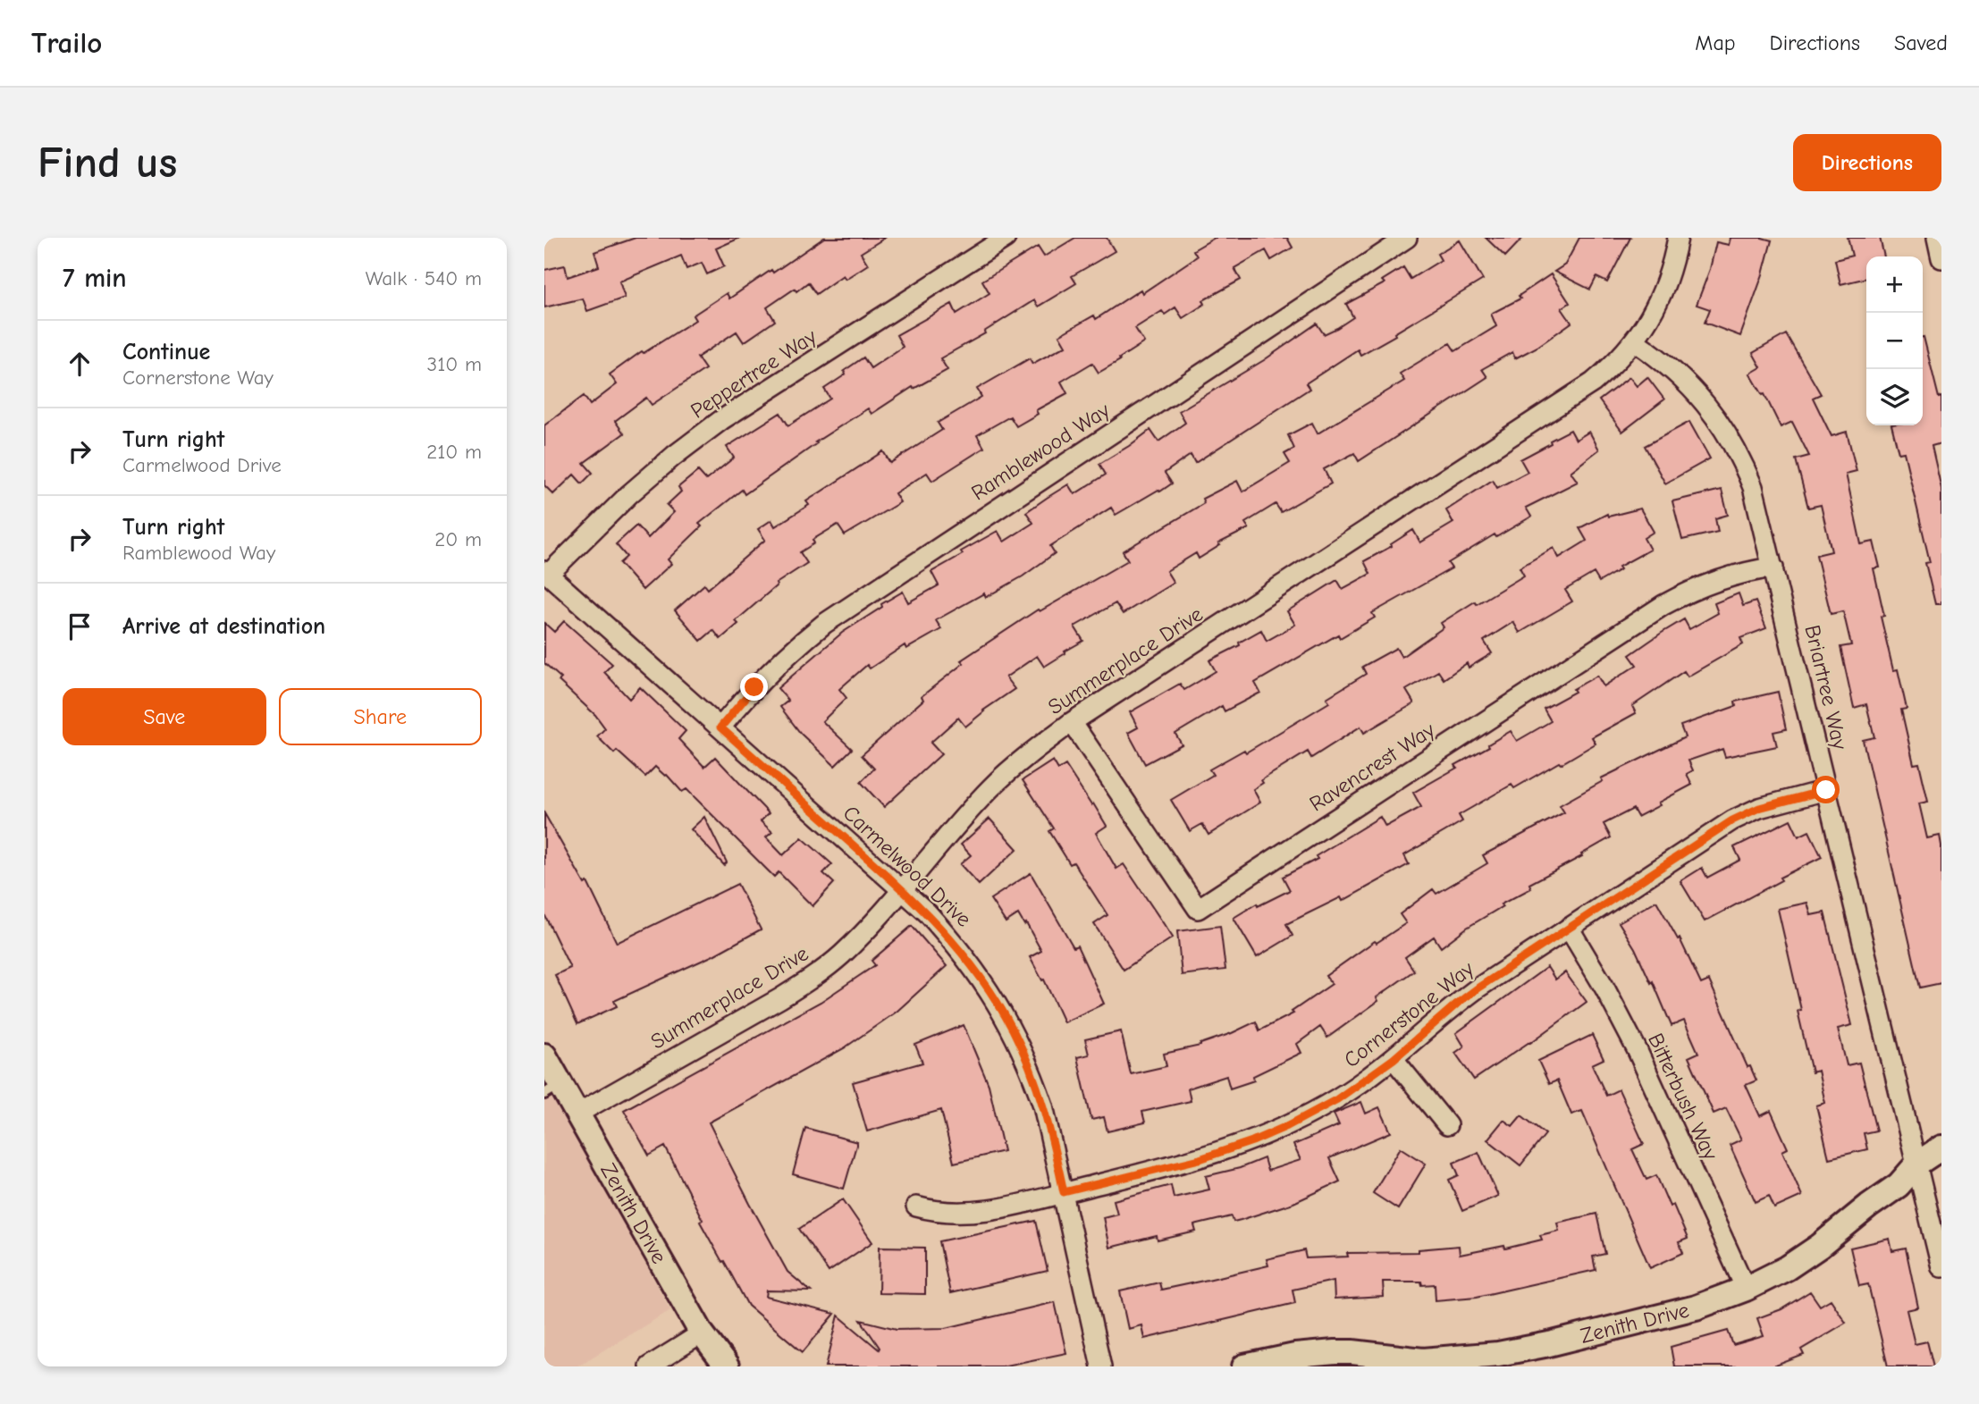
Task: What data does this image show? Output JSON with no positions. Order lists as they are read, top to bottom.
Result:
{
  "streets": {
    "street": [
      "Peppertree Way",
      "Ramblewood Way",
      "Summerplace Drive",
      "Briartree Way",
      "Ravencrest Way",
      "Carmelwood Drive",
      "Cornerstone Way",
      "Bitterbush Way",
      "Zenith Drive"
    ]
  },
  "crossings": [
    ["Peppertree Way", "Carmelwood Drive"],
    ["Ramblewood Way", "Carmelwood Drive"],
    ["Summerplace Drive", "Briartree Way"],
    ["Summerplace Drive", "Ravencrest Way"],
    ["Summerplace Drive", "Carmelwood Drive"],
    ["Summerplace Drive", "Zenith Drive"],
    ["Briartree Way", "Ravencrest Way"],
    ["Briartree Way", "Cornerstone Way"],
    ["Briartree Way", "Zenith Drive"],
    ["Carmelwood Drive", "Cornerstone Way"],
    ["Cornerstone Way", "Bitterbush Way"],
    ["Bitterbush Way", "Zenith Drive"]
  ],
  "page": {
    "header": "Trailo",
    "nav": ["Map", "Directions", "Saved"],
    "buttons": [
      "Directions",
      ["Save", "Share"]
    ],
    "title": "Find us",
    "heading": ["7 min", "Walk · 540 m"],
    "map_buttons": ["+", "−"],
    "list": [
      ["Continue", "Cornerstone Way", "310 m"],
      ["Turn right", "Carmelwood Drive", "210 m"],
      ["Turn right", "Ramblewood Way", "20 m"],
      "Arrive at destination"
    ]
  }
}
